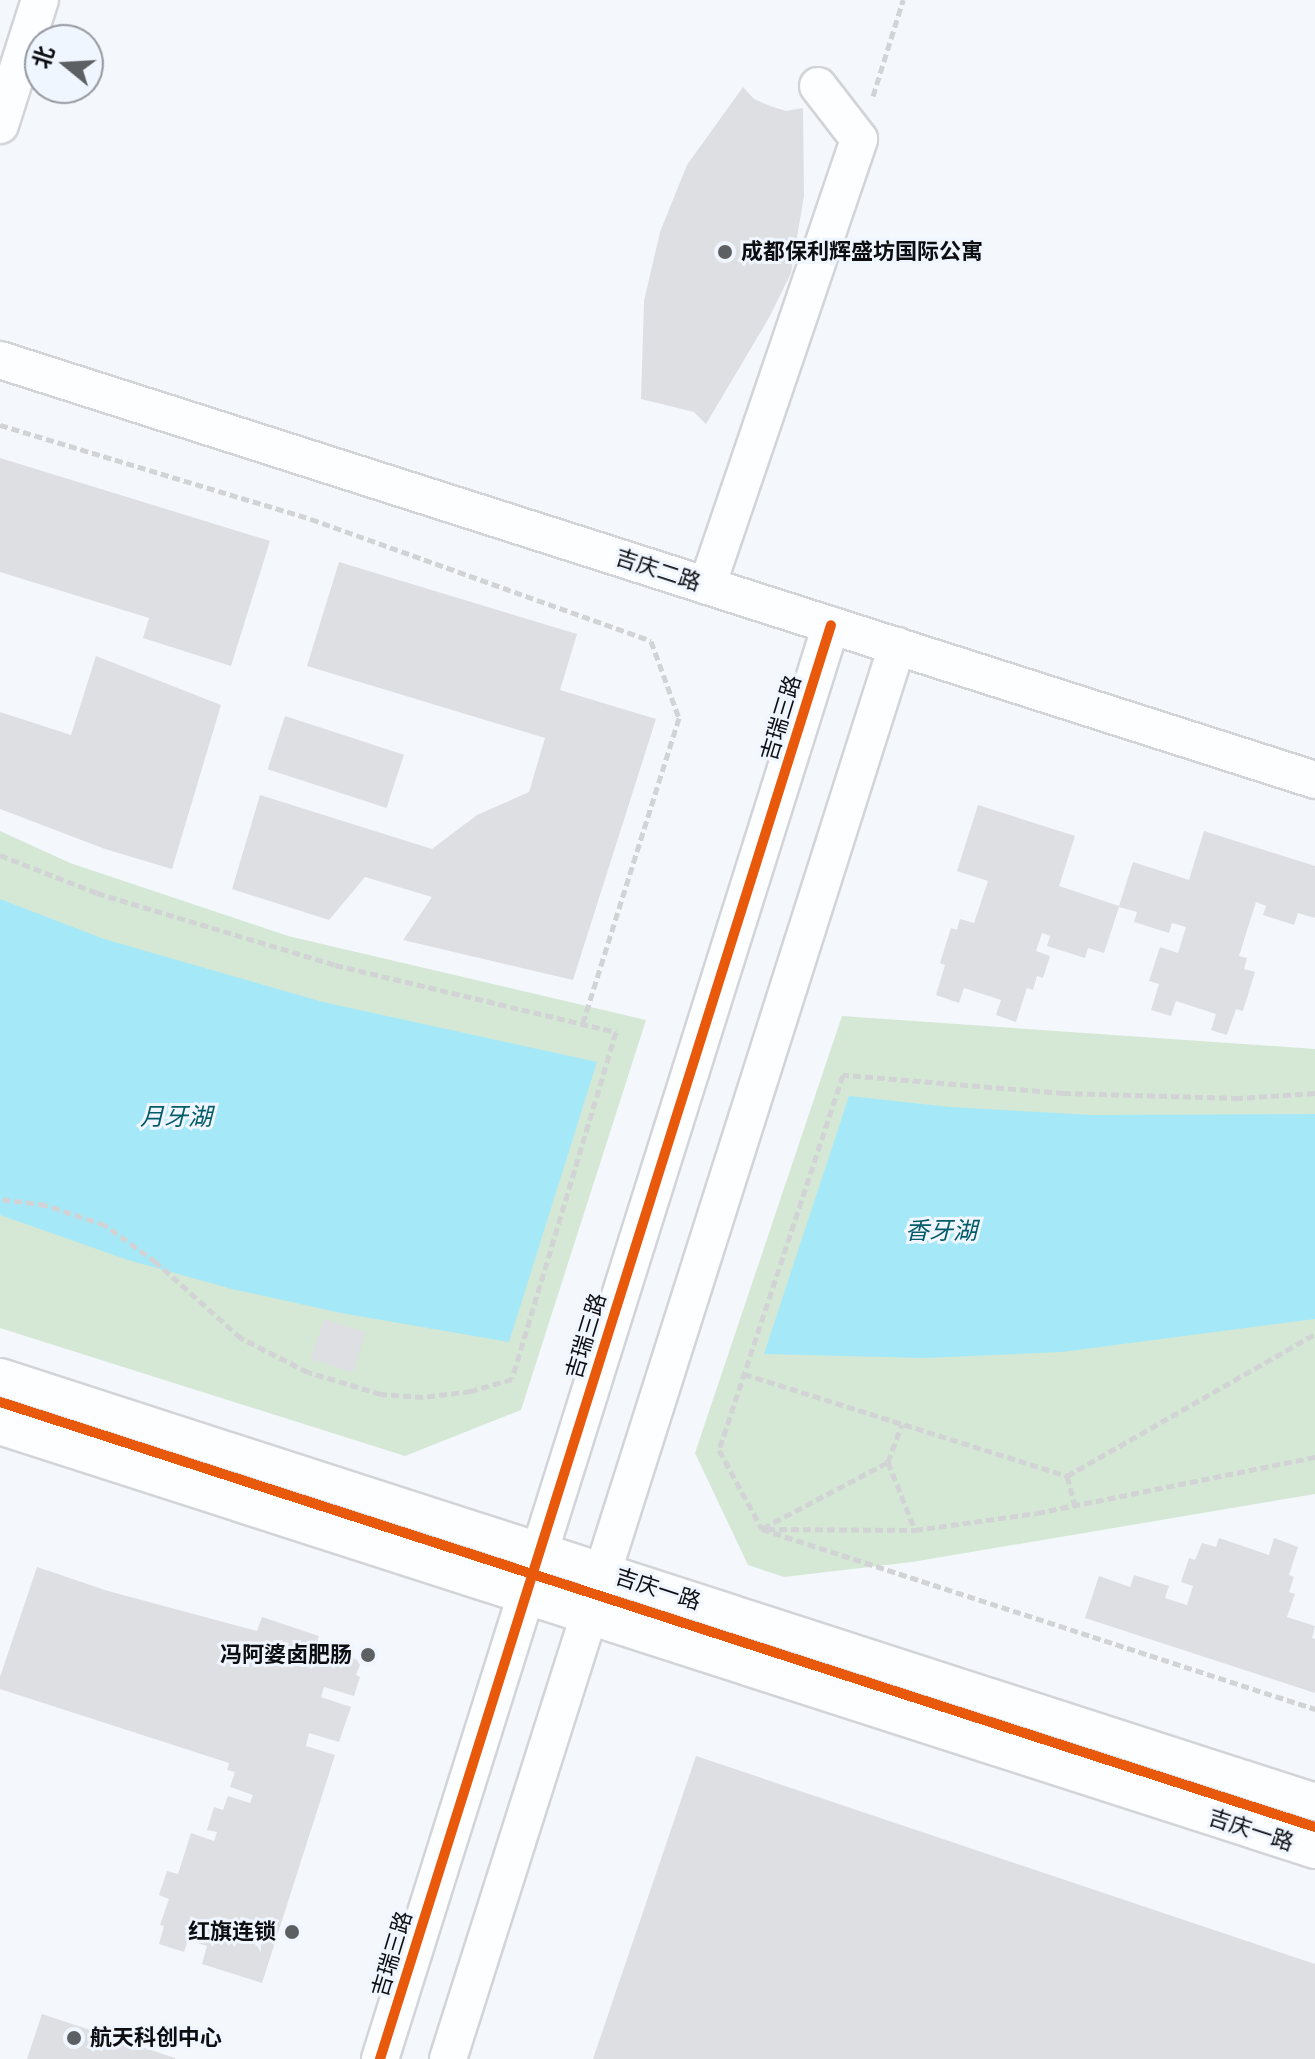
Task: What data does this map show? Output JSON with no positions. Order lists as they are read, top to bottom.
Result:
{
  "streets": {
    "street": ["吉庆二路", "吉瑞三路", "吉庆一路"]
  },
  "crossings": [
    ["吉庆二路", "吉瑞三路"],
    ["吉瑞三路", "吉庆一路"]
  ],
  "water": ["月牙湖", "香牙湖"],
  "places": [
    "成都保利辉盛坊国际公寓",
    "冯阿婆卤肥肠",
    "红旗连锁",
    "航天科创中心"
  ],
  "north": "left"
}
